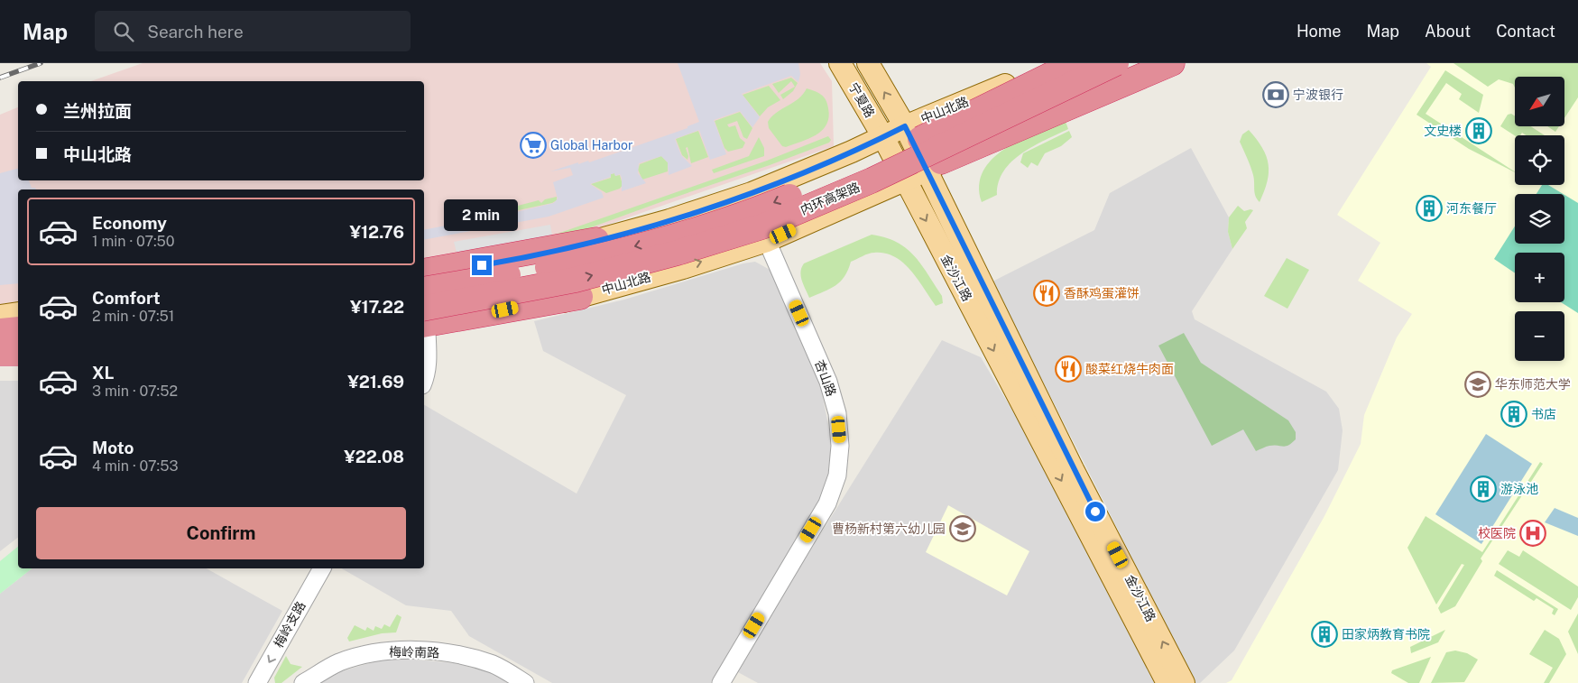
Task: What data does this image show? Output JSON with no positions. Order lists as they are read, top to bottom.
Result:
{
  "streets": {
    "highway": ["内环高架路"],
    "main road": ["宁夏路", "中山北路", "金沙江路"],
    "street": ["杏山路", "梅岭支路", "梅岭南路"]
  },
  "crossings": [
    ["宁夏路", "中山北路"],
    ["宁夏路", "金沙江路"],
    ["中山北路", "金沙江路"],
    ["中山北路", "杏山路"]
  ],
  "one_way": ["梅岭支路"],
  "places": {
    "bank": ["宁波银行"],
    "building": [
      "文史楼",
      "河东餐厅",
      "书店",
      "游泳池",
      "田家炳教育书院"
    ],
    "supermarket": ["Global Harbor"],
    "restaurant": ["香酥鸡蛋灌饼", "酸菜红烧牛肉面"],
    "school or university": ["华东师范大学", "曹杨新村第六幼儿园"],
    "hospital": ["校医院"]
  },
  "north": "bottom left",
  "page": {
    "header": "Map",
    "search": "Search here",
    "nav": [
      "Home",
      "Map",
      "About",
      "Contact"
    ],
    "map_buttons": ["+", "−"],
    "banner": ["兰州拉面", "中山北路"],
    "list": [
      {
        "name": "Economy",
        "note": "1 min · 07:50",
        "value": "¥12.76"
      },
      {
        "name": "Comfort",
        "note": "2 min · 07:51",
        "value": "¥17.22"
      },
      {
        "name": "XL",
        "note": "3 min · 07:52",
        "value": "¥21.69"
      },
      {
        "name": "Moto",
        "note": "4 min · 07:53",
        "value": "¥22.08"
      }
    ],
    "bubble": "2 min",
    "buttons": "Confirm"
  }
}
